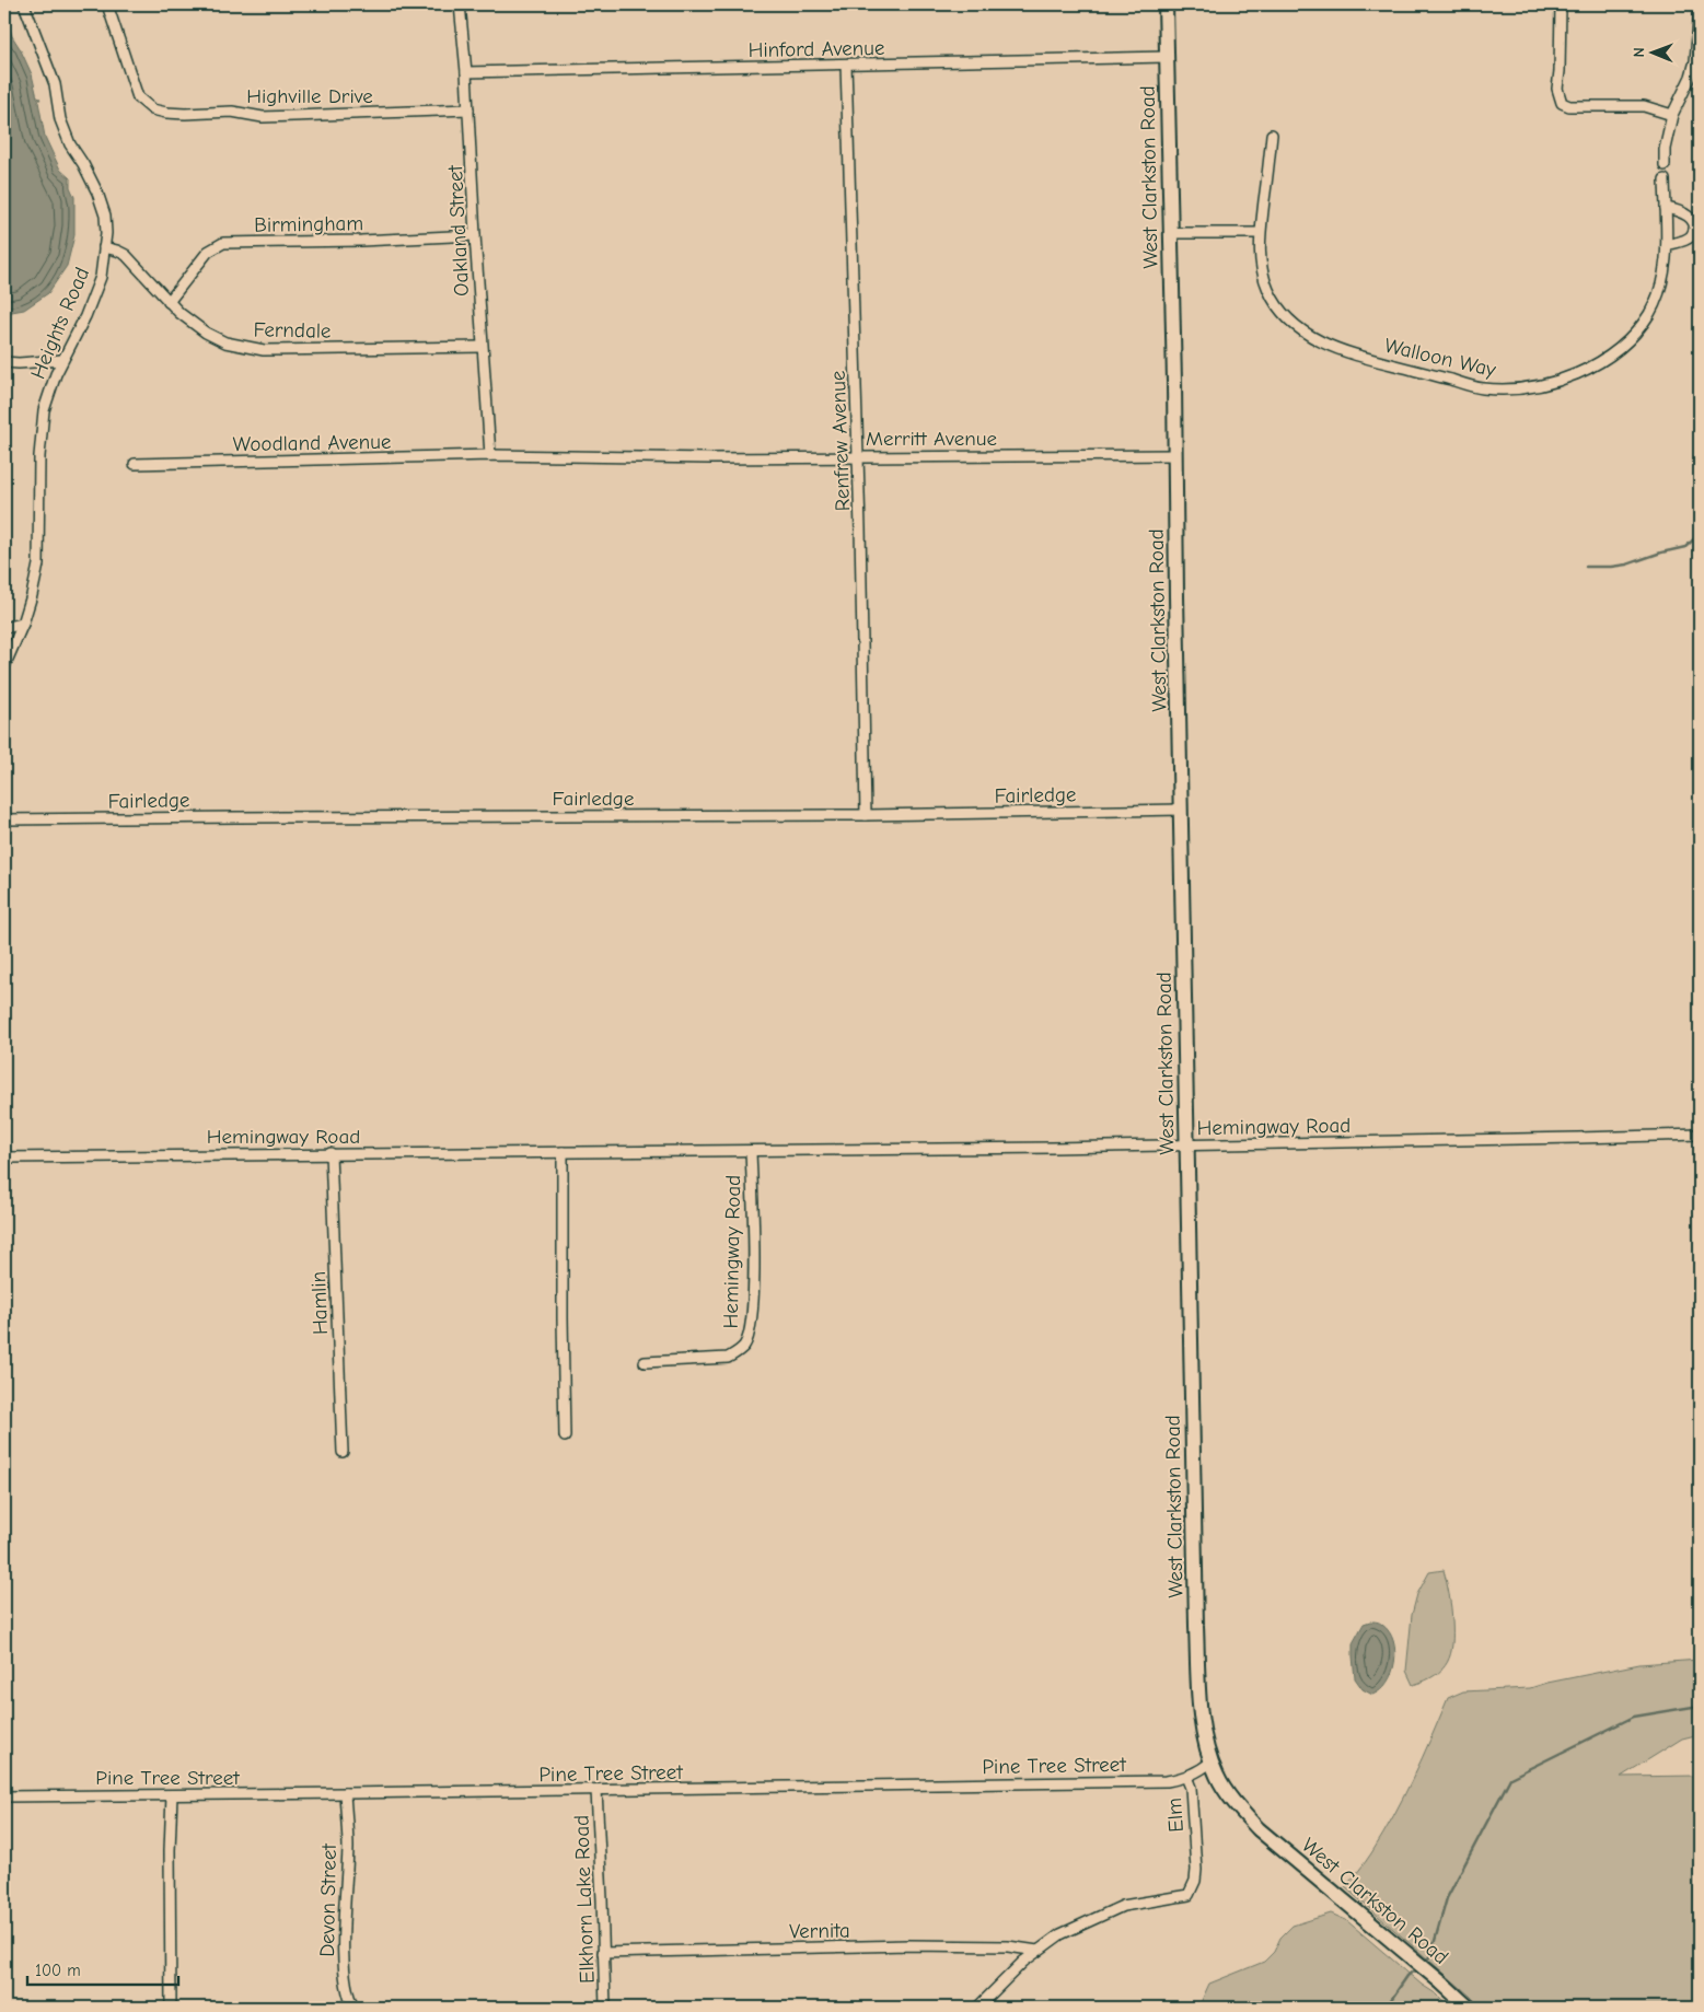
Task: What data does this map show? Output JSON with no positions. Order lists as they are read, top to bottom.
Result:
{
  "streets": {
    "main road": ["West Clarkston Road"],
    "street": [
      "Hinford Avenue",
      "Highville Drive",
      "Birmingham",
      "Oakland Street",
      "Heights Road",
      "Ferndale",
      "Walloon Way",
      "Merritt Avenue",
      "Renfrew Avenue",
      "Woodland Avenue",
      "Fairledge",
      "Hemingway Road",
      "Hamlin",
      "Pine Tree Street",
      "Elm",
      "Elkhorn Lake Road",
      "Devon Street",
      "Vernita"
    ]
  },
  "crossings": [
    ["Hinford Avenue", "West Clarkston Road"],
    ["Hinford Avenue", "Oakland Street"],
    ["Hinford Avenue", "Renfrew Avenue"],
    ["Highville Drive", "Oakland Street"],
    ["West Clarkston Road", "Merritt Avenue"],
    ["West Clarkston Road", "Fairledge"],
    ["West Clarkston Road", "Hemingway Road"],
    ["West Clarkston Road", "Pine Tree Street"],
    ["Birmingham", "Oakland Street"],
    ["Birmingham", "Ferndale"],
    ["Oakland Street", "Ferndale"],
    ["Oakland Street", "Merritt Avenue"],
    ["Oakland Street", "Woodland Avenue"],
    ["Heights Road", "Ferndale"],
    ["Merritt Avenue", "Renfrew Avenue"],
    ["Merritt Avenue", "Woodland Avenue"],
    ["Renfrew Avenue", "Fairledge"],
    ["Hemingway Road", "Hamlin"],
    ["Pine Tree Street", "Elm"],
    ["Pine Tree Street", "Elkhorn Lake Road"],
    ["Pine Tree Street", "Devon Street"],
    ["Elm", "Vernita"],
    ["Elkhorn Lake Road", "Vernita"]
  ],
  "scale_bar": "100 m",
  "north": "left"
}
